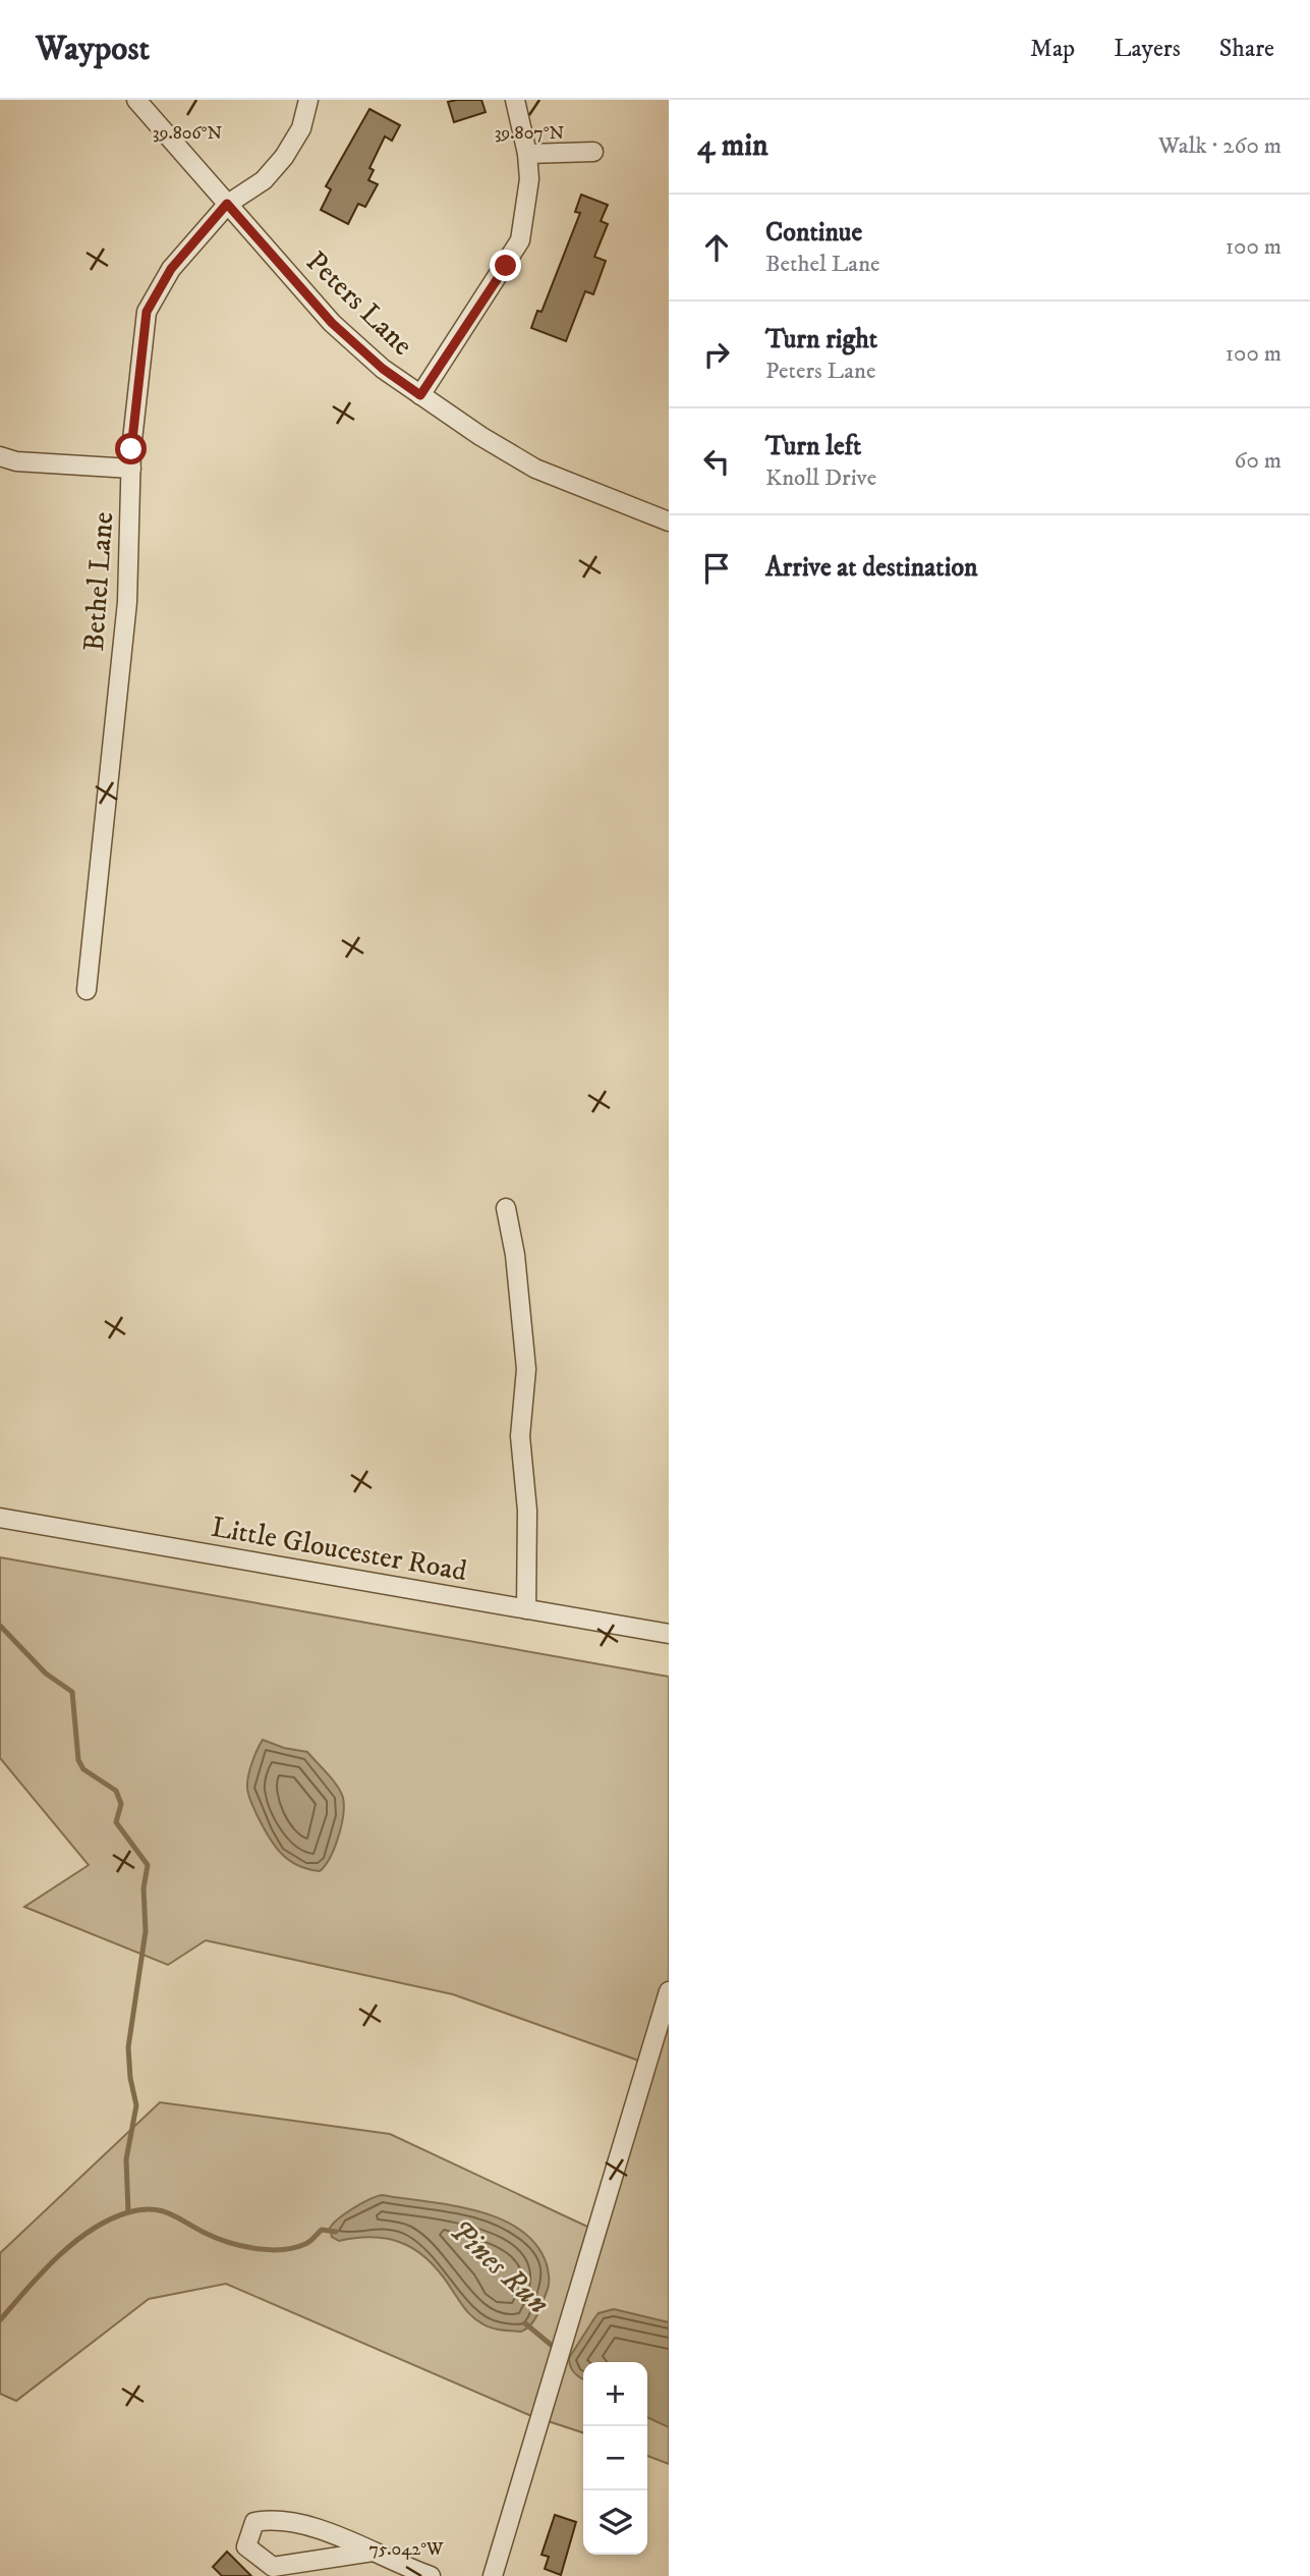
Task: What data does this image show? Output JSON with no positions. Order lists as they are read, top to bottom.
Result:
{
  "streets": {
    "street": ["Peters Lane", "Bethel Lane", "Little Gloucester Road"]
  },
  "crossings": [
    ["Peters Lane", "Bethel Lane"]
  ],
  "water": ["Pines Run"],
  "page": {
    "header": "Waypost",
    "nav": ["Map", "Layers", "Share"],
    "heading": ["4 min", "Walk · 260 m"],
    "list": [
      ["Continue", "Bethel Lane", "100 m"],
      ["Turn right", "Peters Lane", "100 m"],
      ["Turn left", "Knoll Drive", "60 m"],
      "Arrive at destination"
    ],
    "map_buttons": ["+", "−"]
  },
  "coordinates": ["39.806°N", "39.807°N", "75.042°W"]
}
